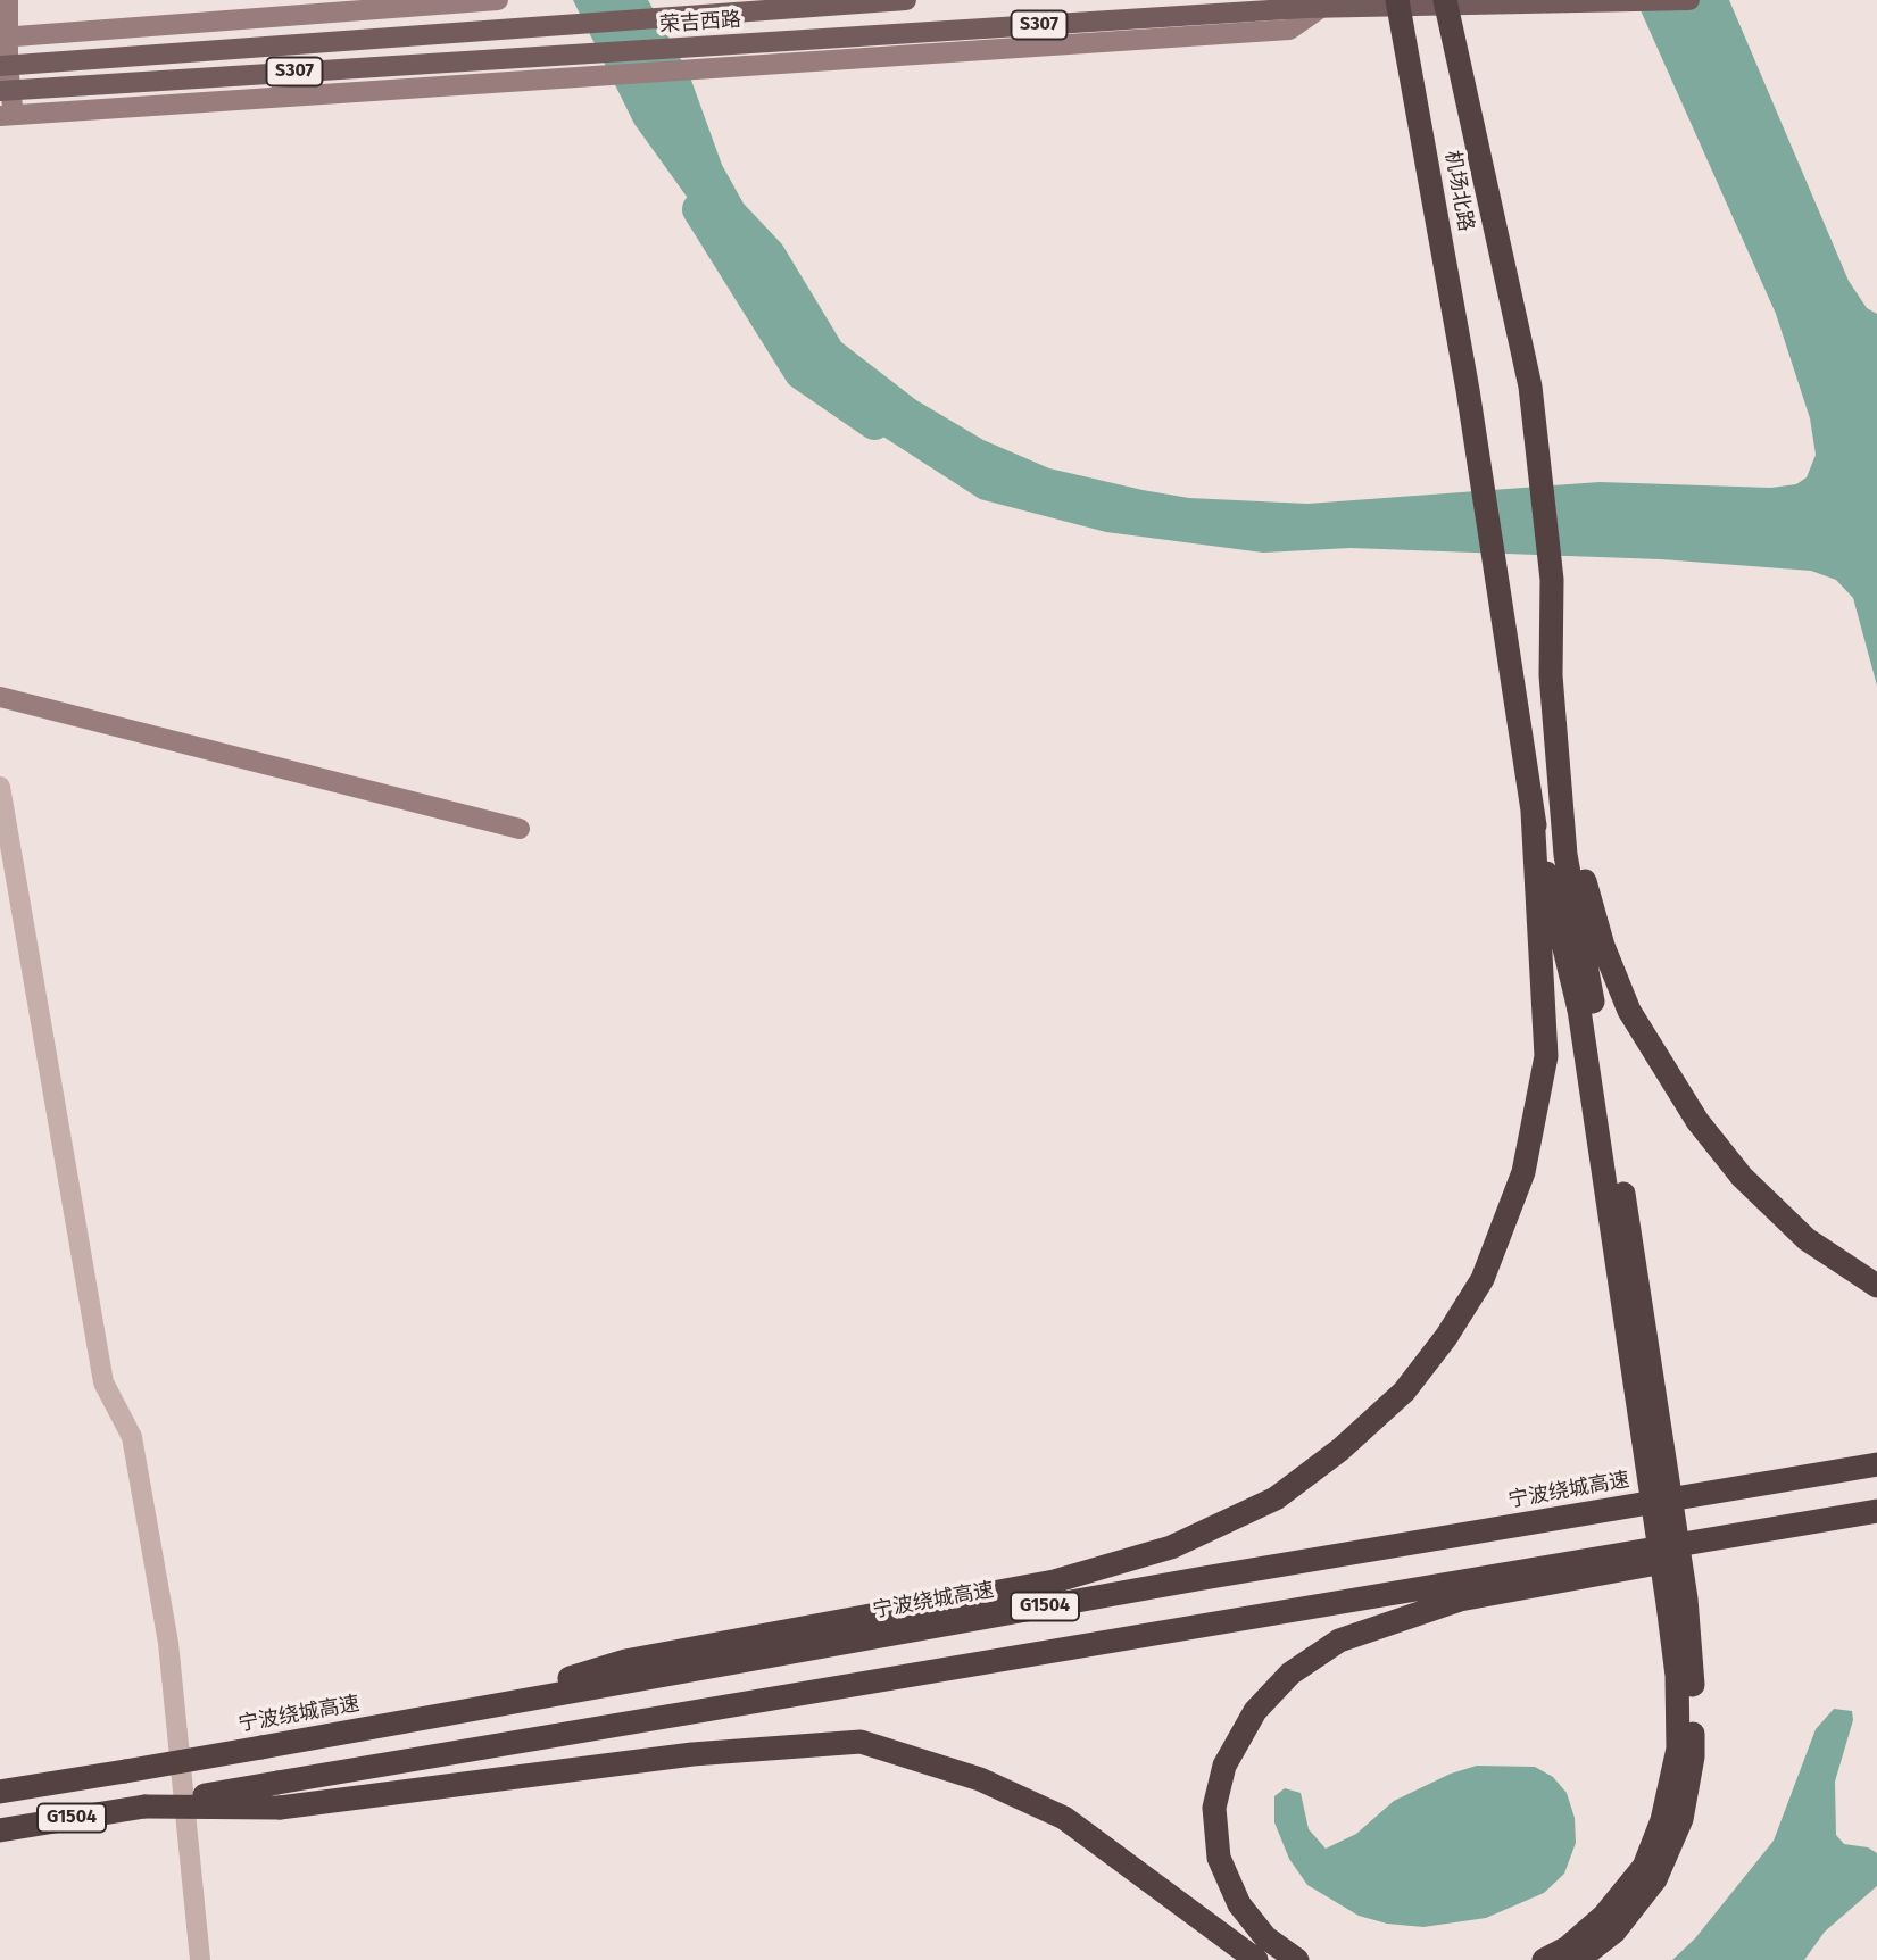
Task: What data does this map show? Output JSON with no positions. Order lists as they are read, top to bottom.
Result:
{
  "streets": {
    "highway": ["机场北路", "宁波绕城高速", "G1504"],
    "main road": ["荣吉西路", "S307"]
  },
  "crossings": [
    ["荣吉西路", "机场北路"]
  ]
}
